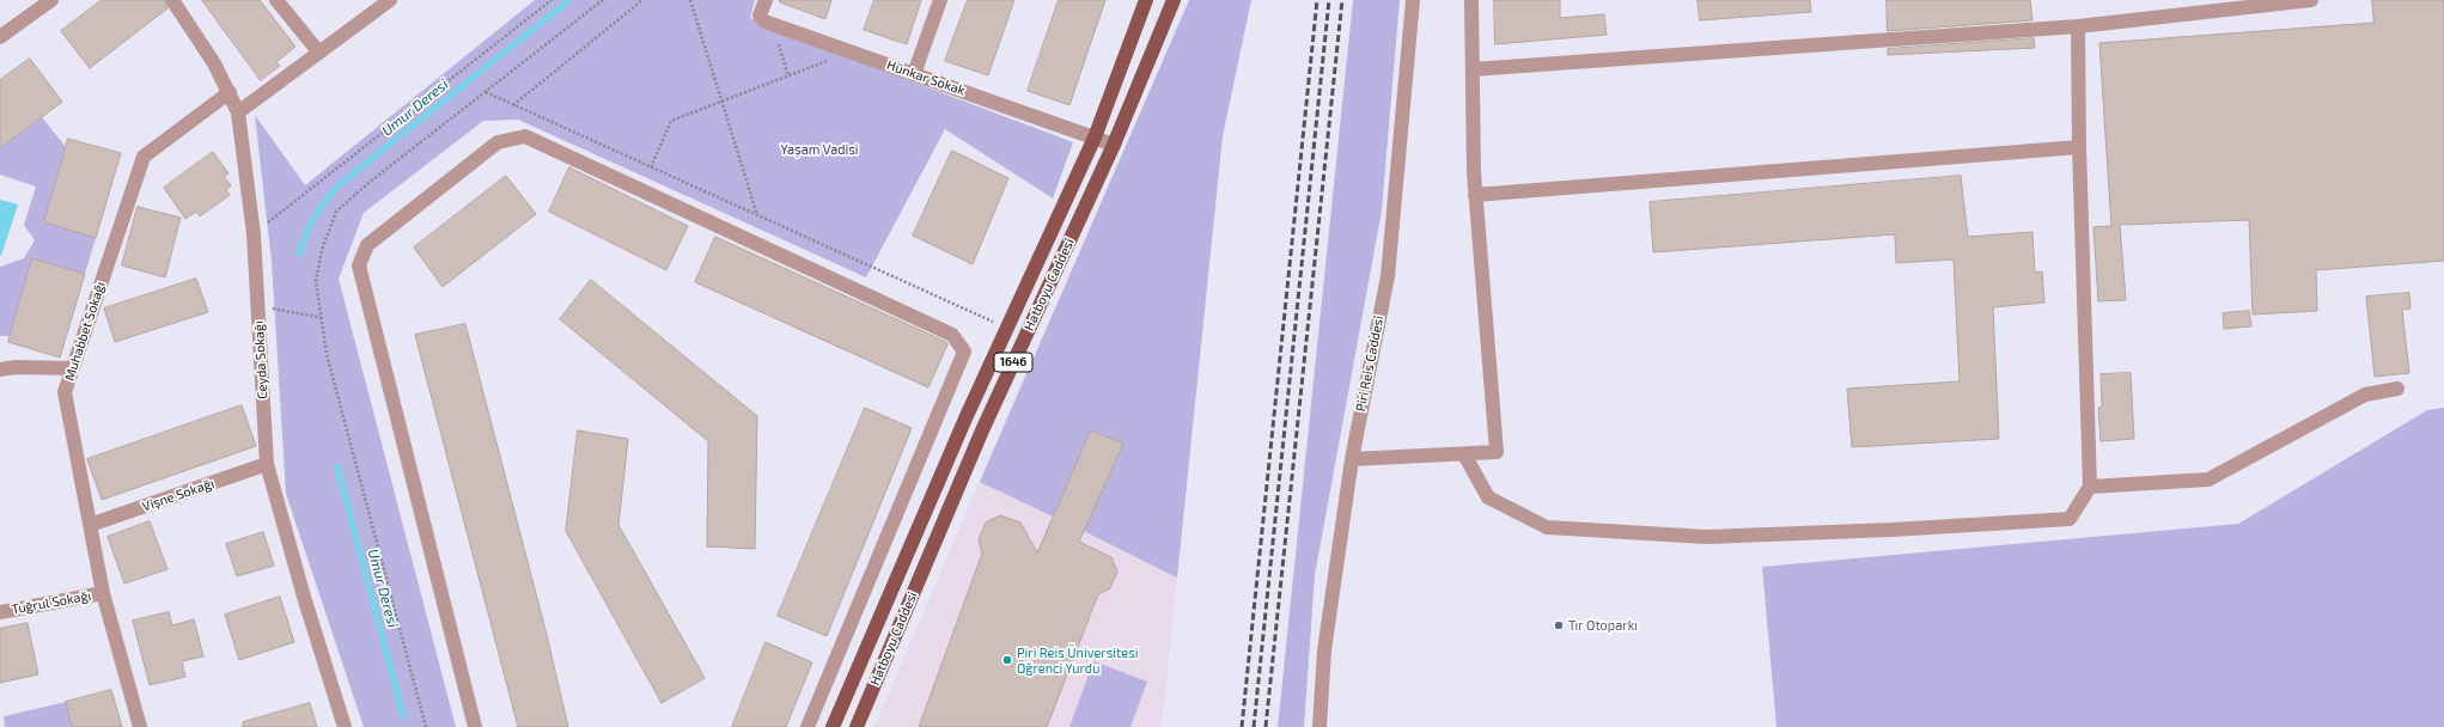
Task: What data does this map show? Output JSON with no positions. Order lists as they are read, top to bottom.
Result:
{
  "streets": {
    "main road": ["Hatboyu Caddesi", "1646"],
    "street": [
      "Hünkar Sokak",
      "Muhabbet Sokağı",
      "Ceyda Sokağı",
      "Piri Reis Caddesi",
      "Vişne Sokağı",
      "Tuğrul Sokağı"
    ]
  },
  "crossings": [
    ["Hünkar Sokak", "Hatboyu Caddesi"],
    ["Muhabbet Sokağı", "Ceyda Sokağı"],
    ["Muhabbet Sokağı", "Vişne Sokağı"],
    ["Muhabbet Sokağı", "Tuğrul Sokağı"],
    ["Ceyda Sokağı", "Vişne Sokağı"]
  ],
  "water": ["Umur Deresi"],
  "parks": ["Yaşam Vadisi"],
  "places": ["Tır Otoparkı", "Piri Reis Üniversitesi Öğrenci Yurdu"]
}
